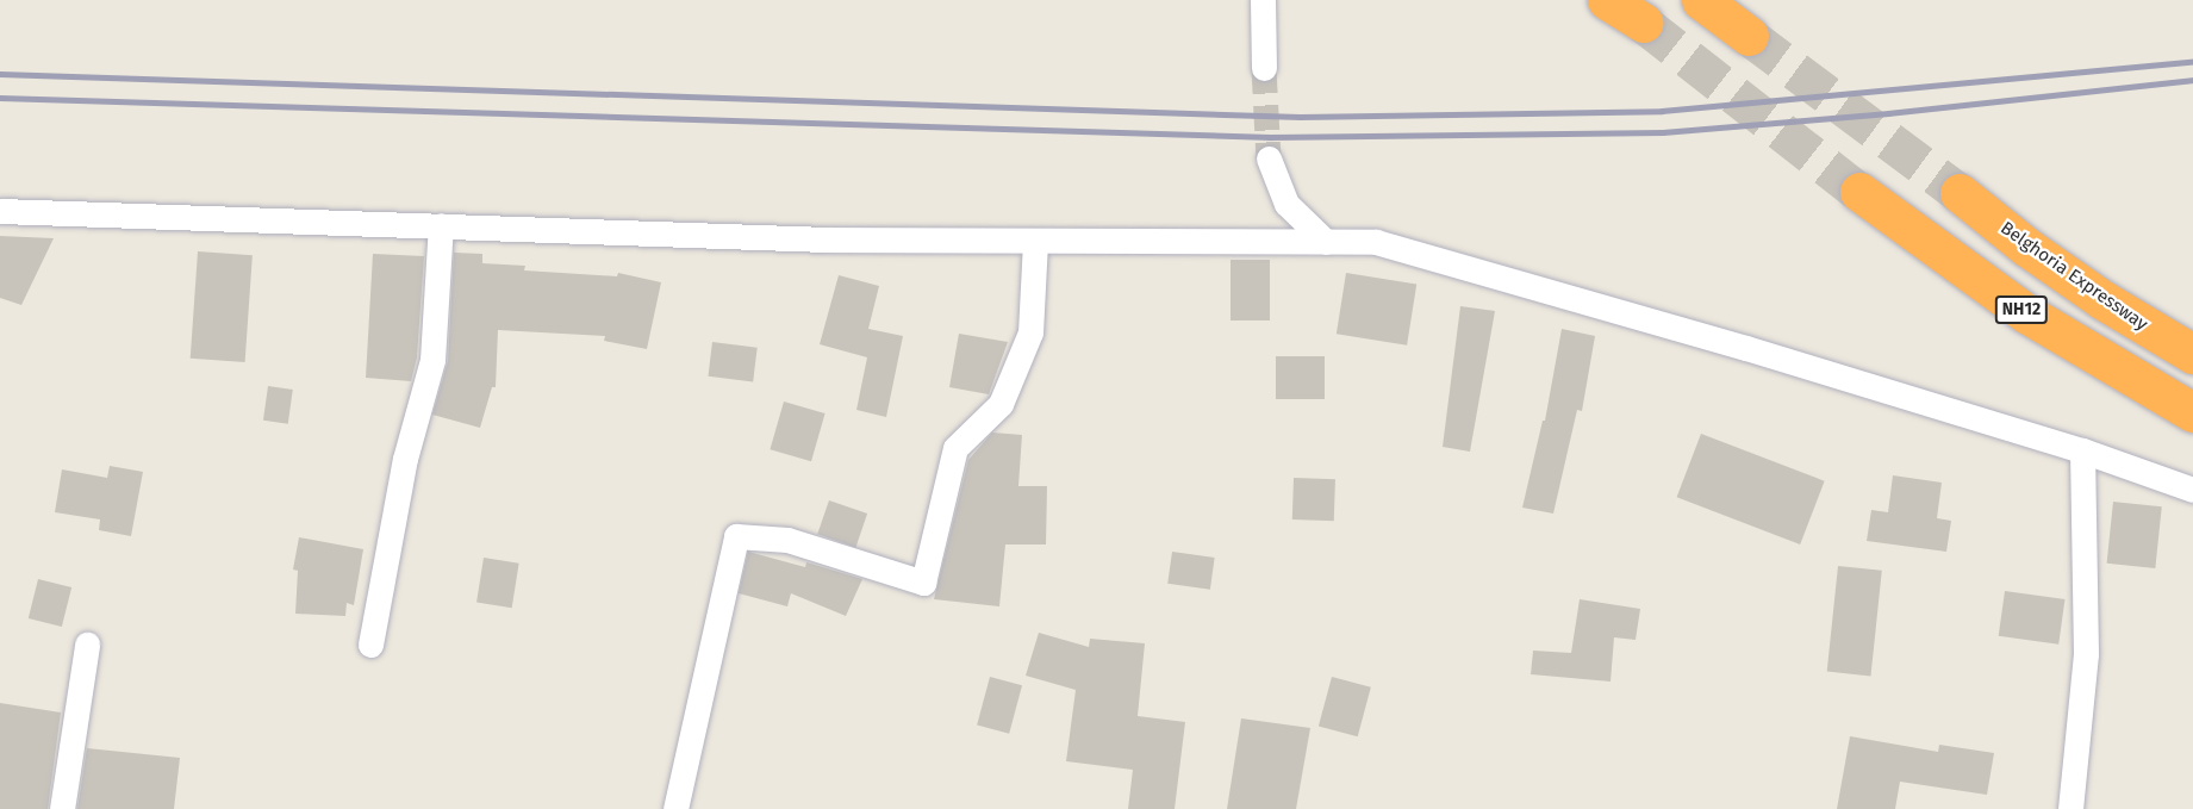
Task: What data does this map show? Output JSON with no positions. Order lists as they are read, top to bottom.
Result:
{
  "streets": {
    "highway": ["Belghoria Expressway", "NH12"]
  }
}
